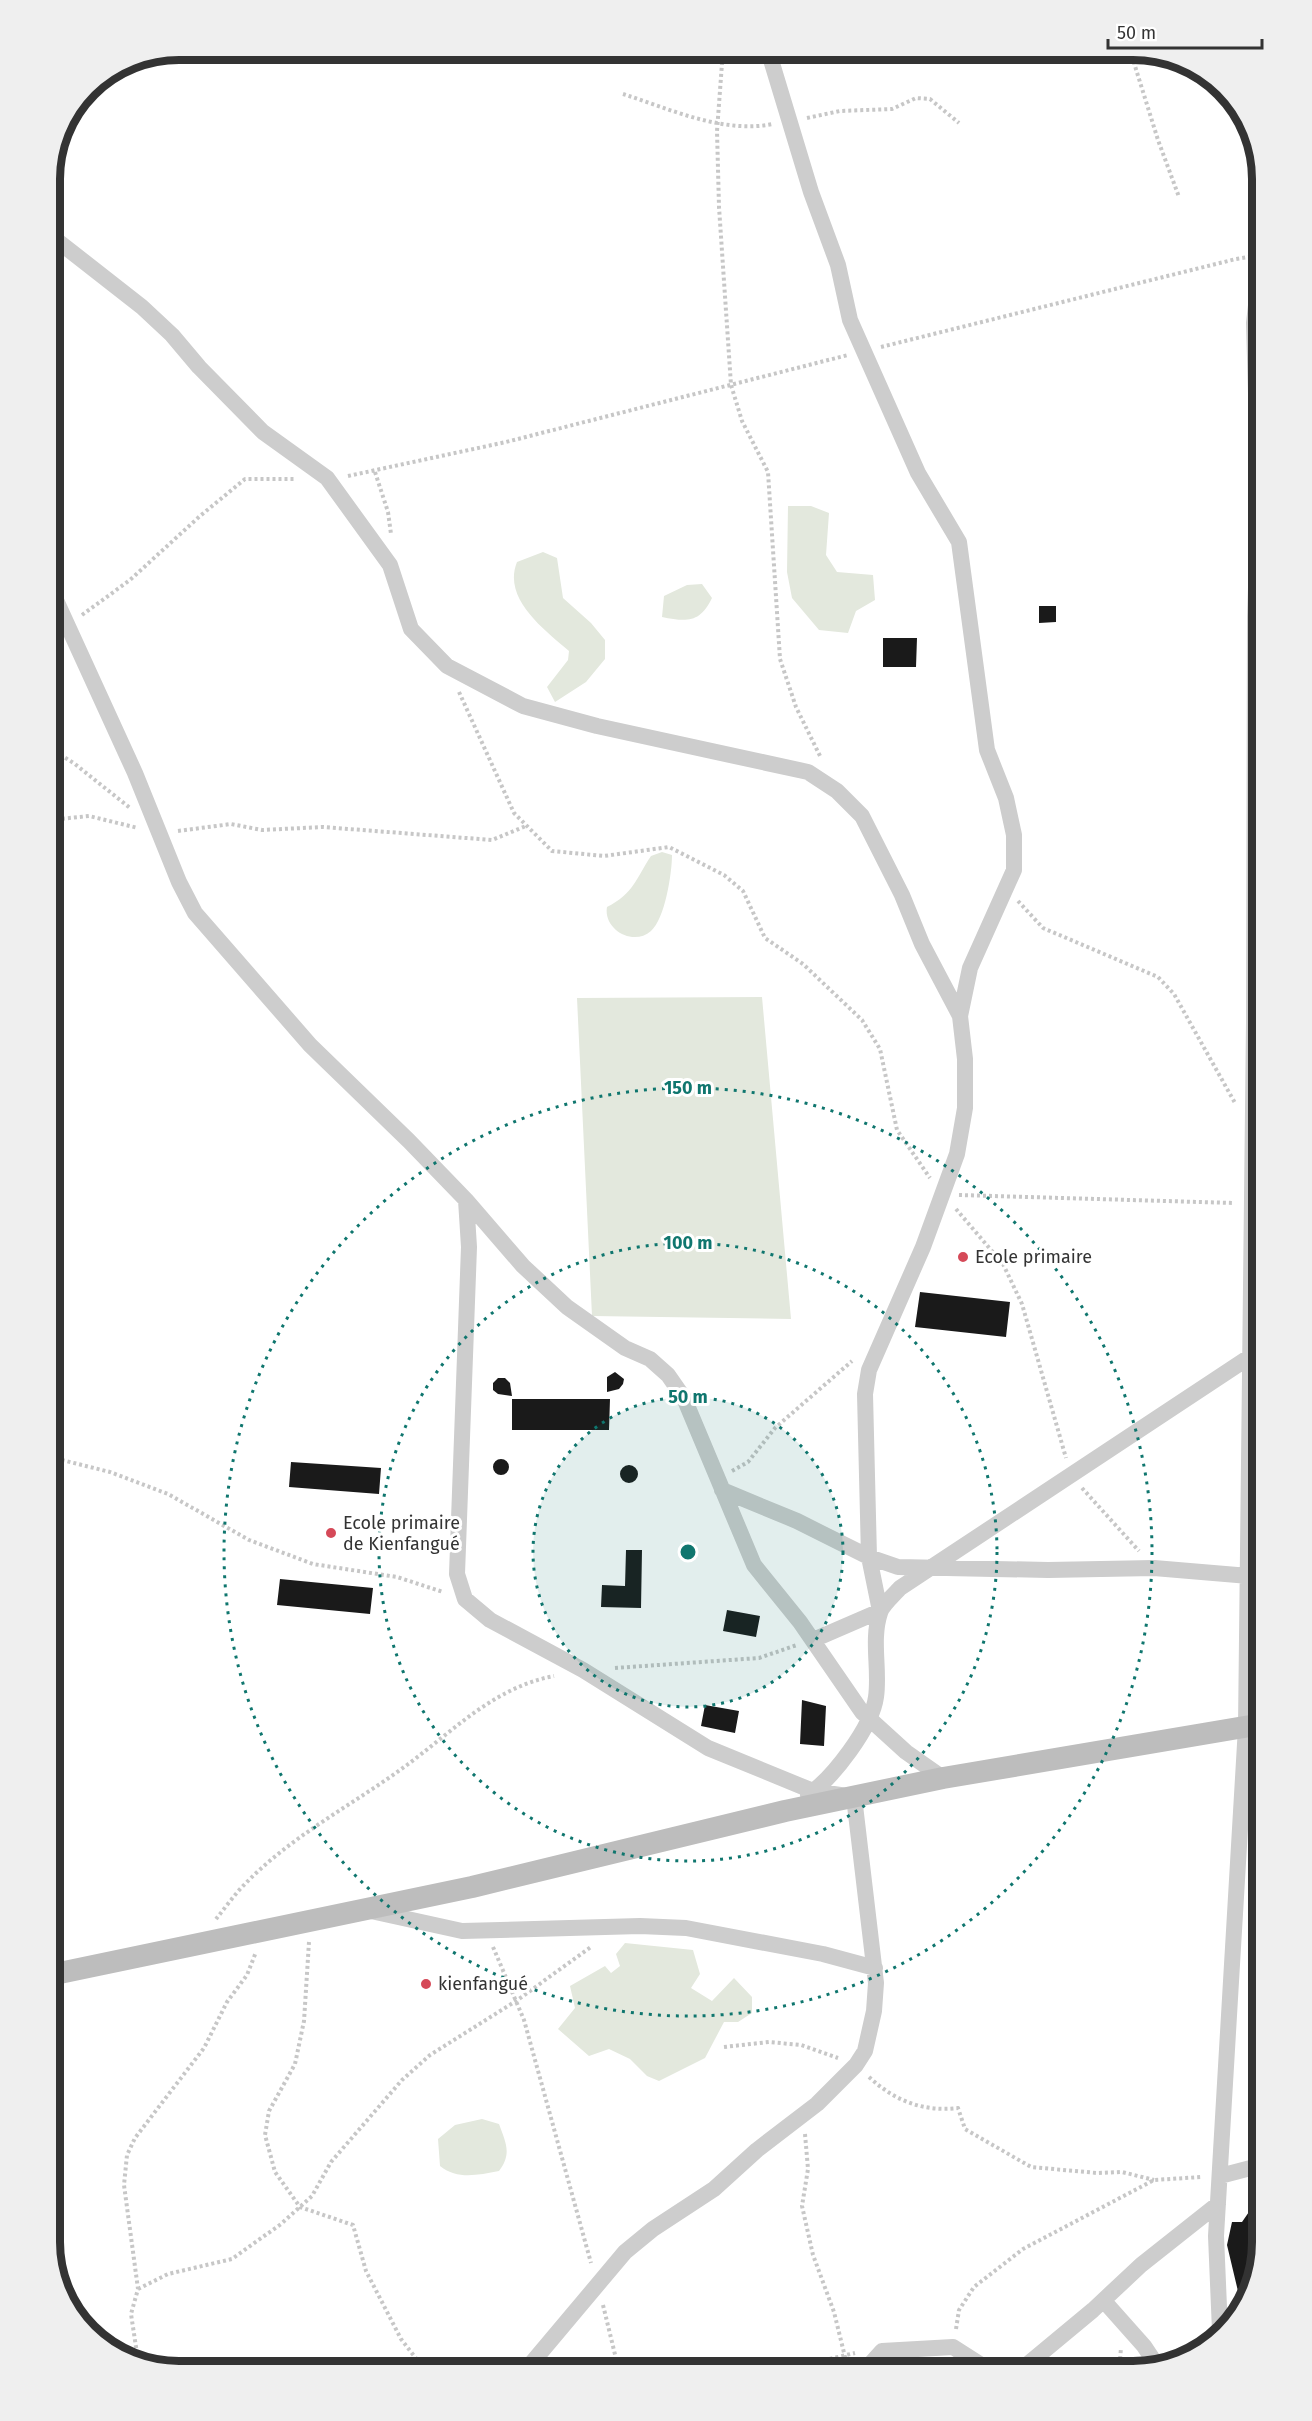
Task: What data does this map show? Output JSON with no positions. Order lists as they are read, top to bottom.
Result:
{
  "places": ["Ecole primaire", "Ecole primaire de Kienfangué", "kienfangué"],
  "scale_bar": "50 m",
  "rings": ["150 m", "100 m", "50 m"]
}
